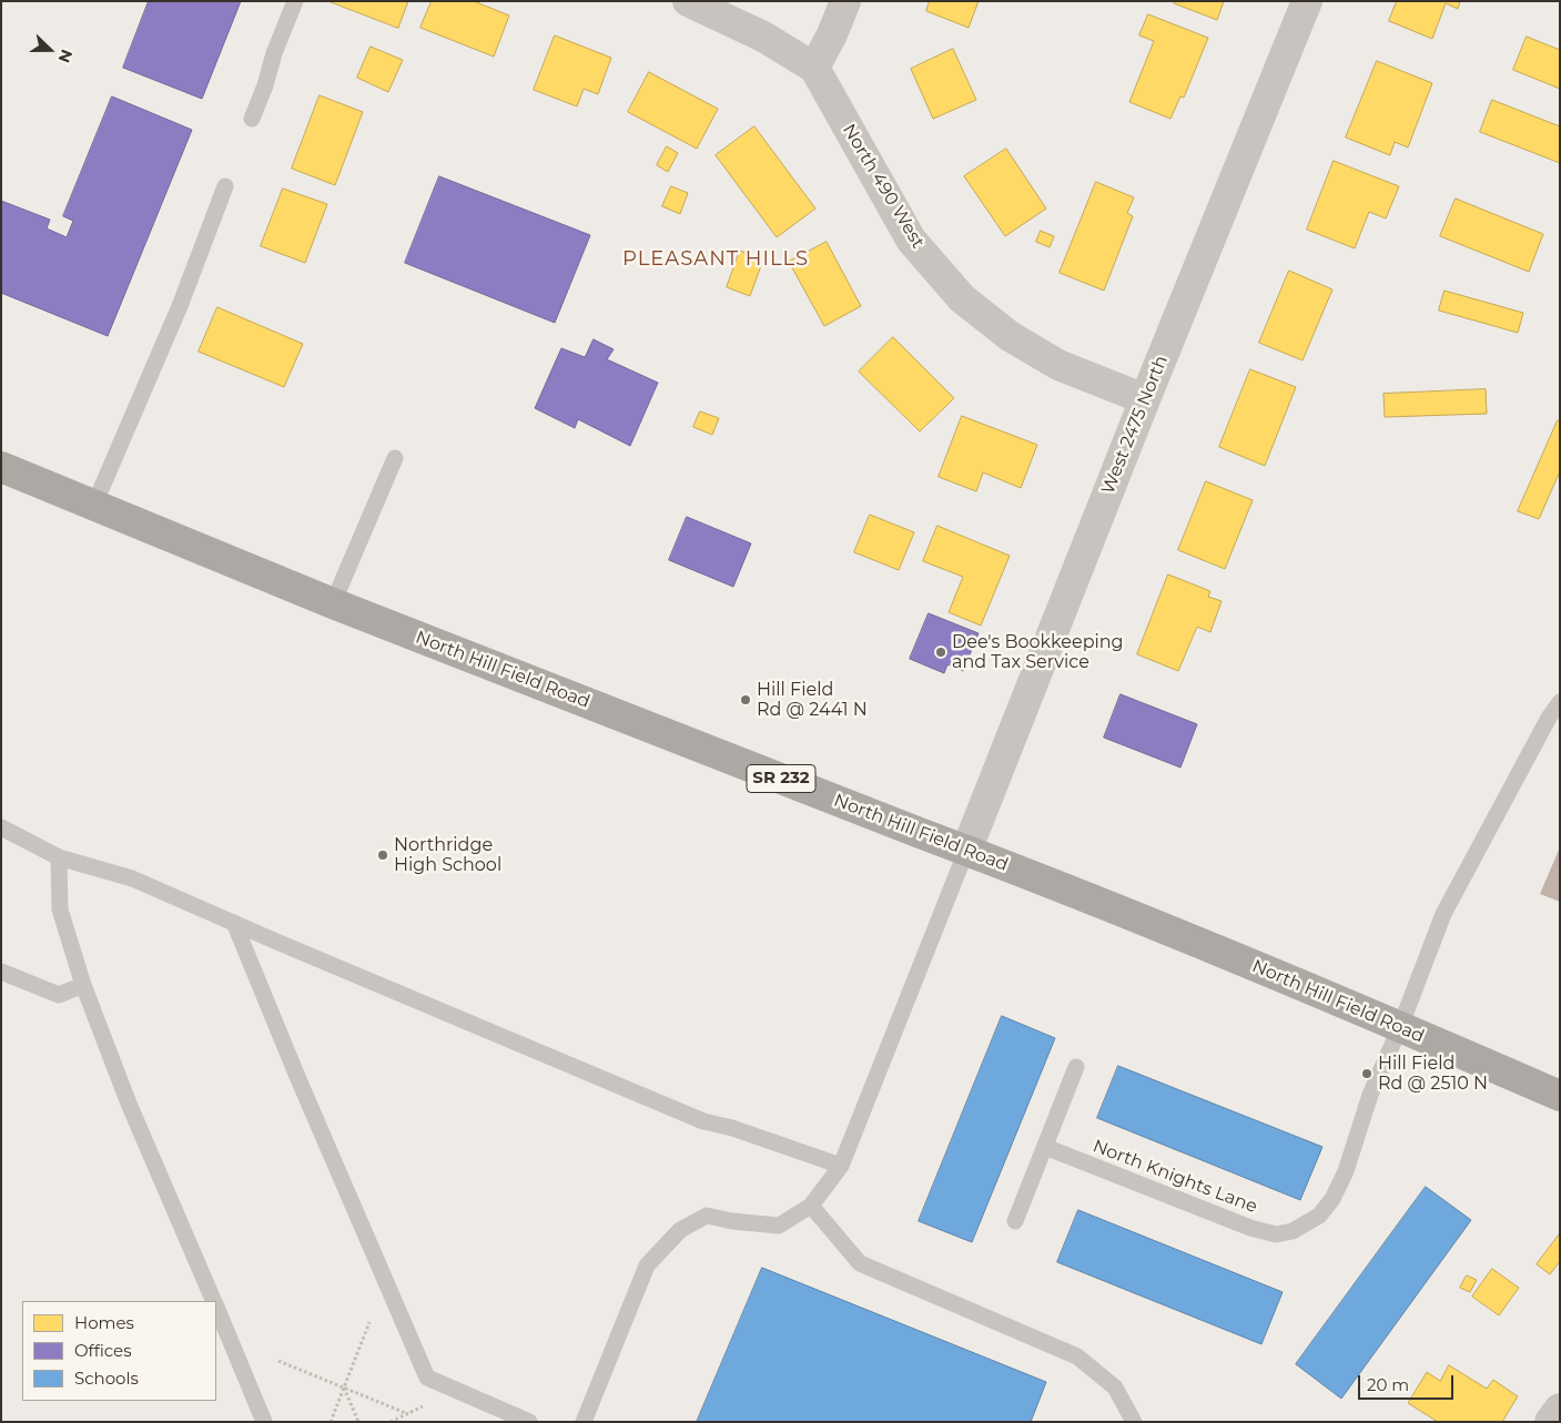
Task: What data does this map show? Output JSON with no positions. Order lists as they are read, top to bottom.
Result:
{
  "streets": {
    "main road": ["North Hill Field Road", "SR 232"],
    "street": ["North 490 West", "West 2475 North"],
    "lane": ["North Knights Lane"]
  },
  "crossings": [
    ["North 490 West", "West 2475 North"],
    ["West 2475 North", "North Hill Field Road"],
    ["North Hill Field Road", "North Knights Lane"]
  ],
  "districts": ["PLEASANT HILLS"],
  "places": [
    "Dee's Bookkeeping and Tax Service",
    "Hill Field Rd @ 2441 N",
    "Northridge High School",
    "Hill Field Rd @ 2510 N"
  ],
  "legend": ["Homes", "Offices", "Schools"],
  "scale_bar": "20 m",
  "north": "right"
}
